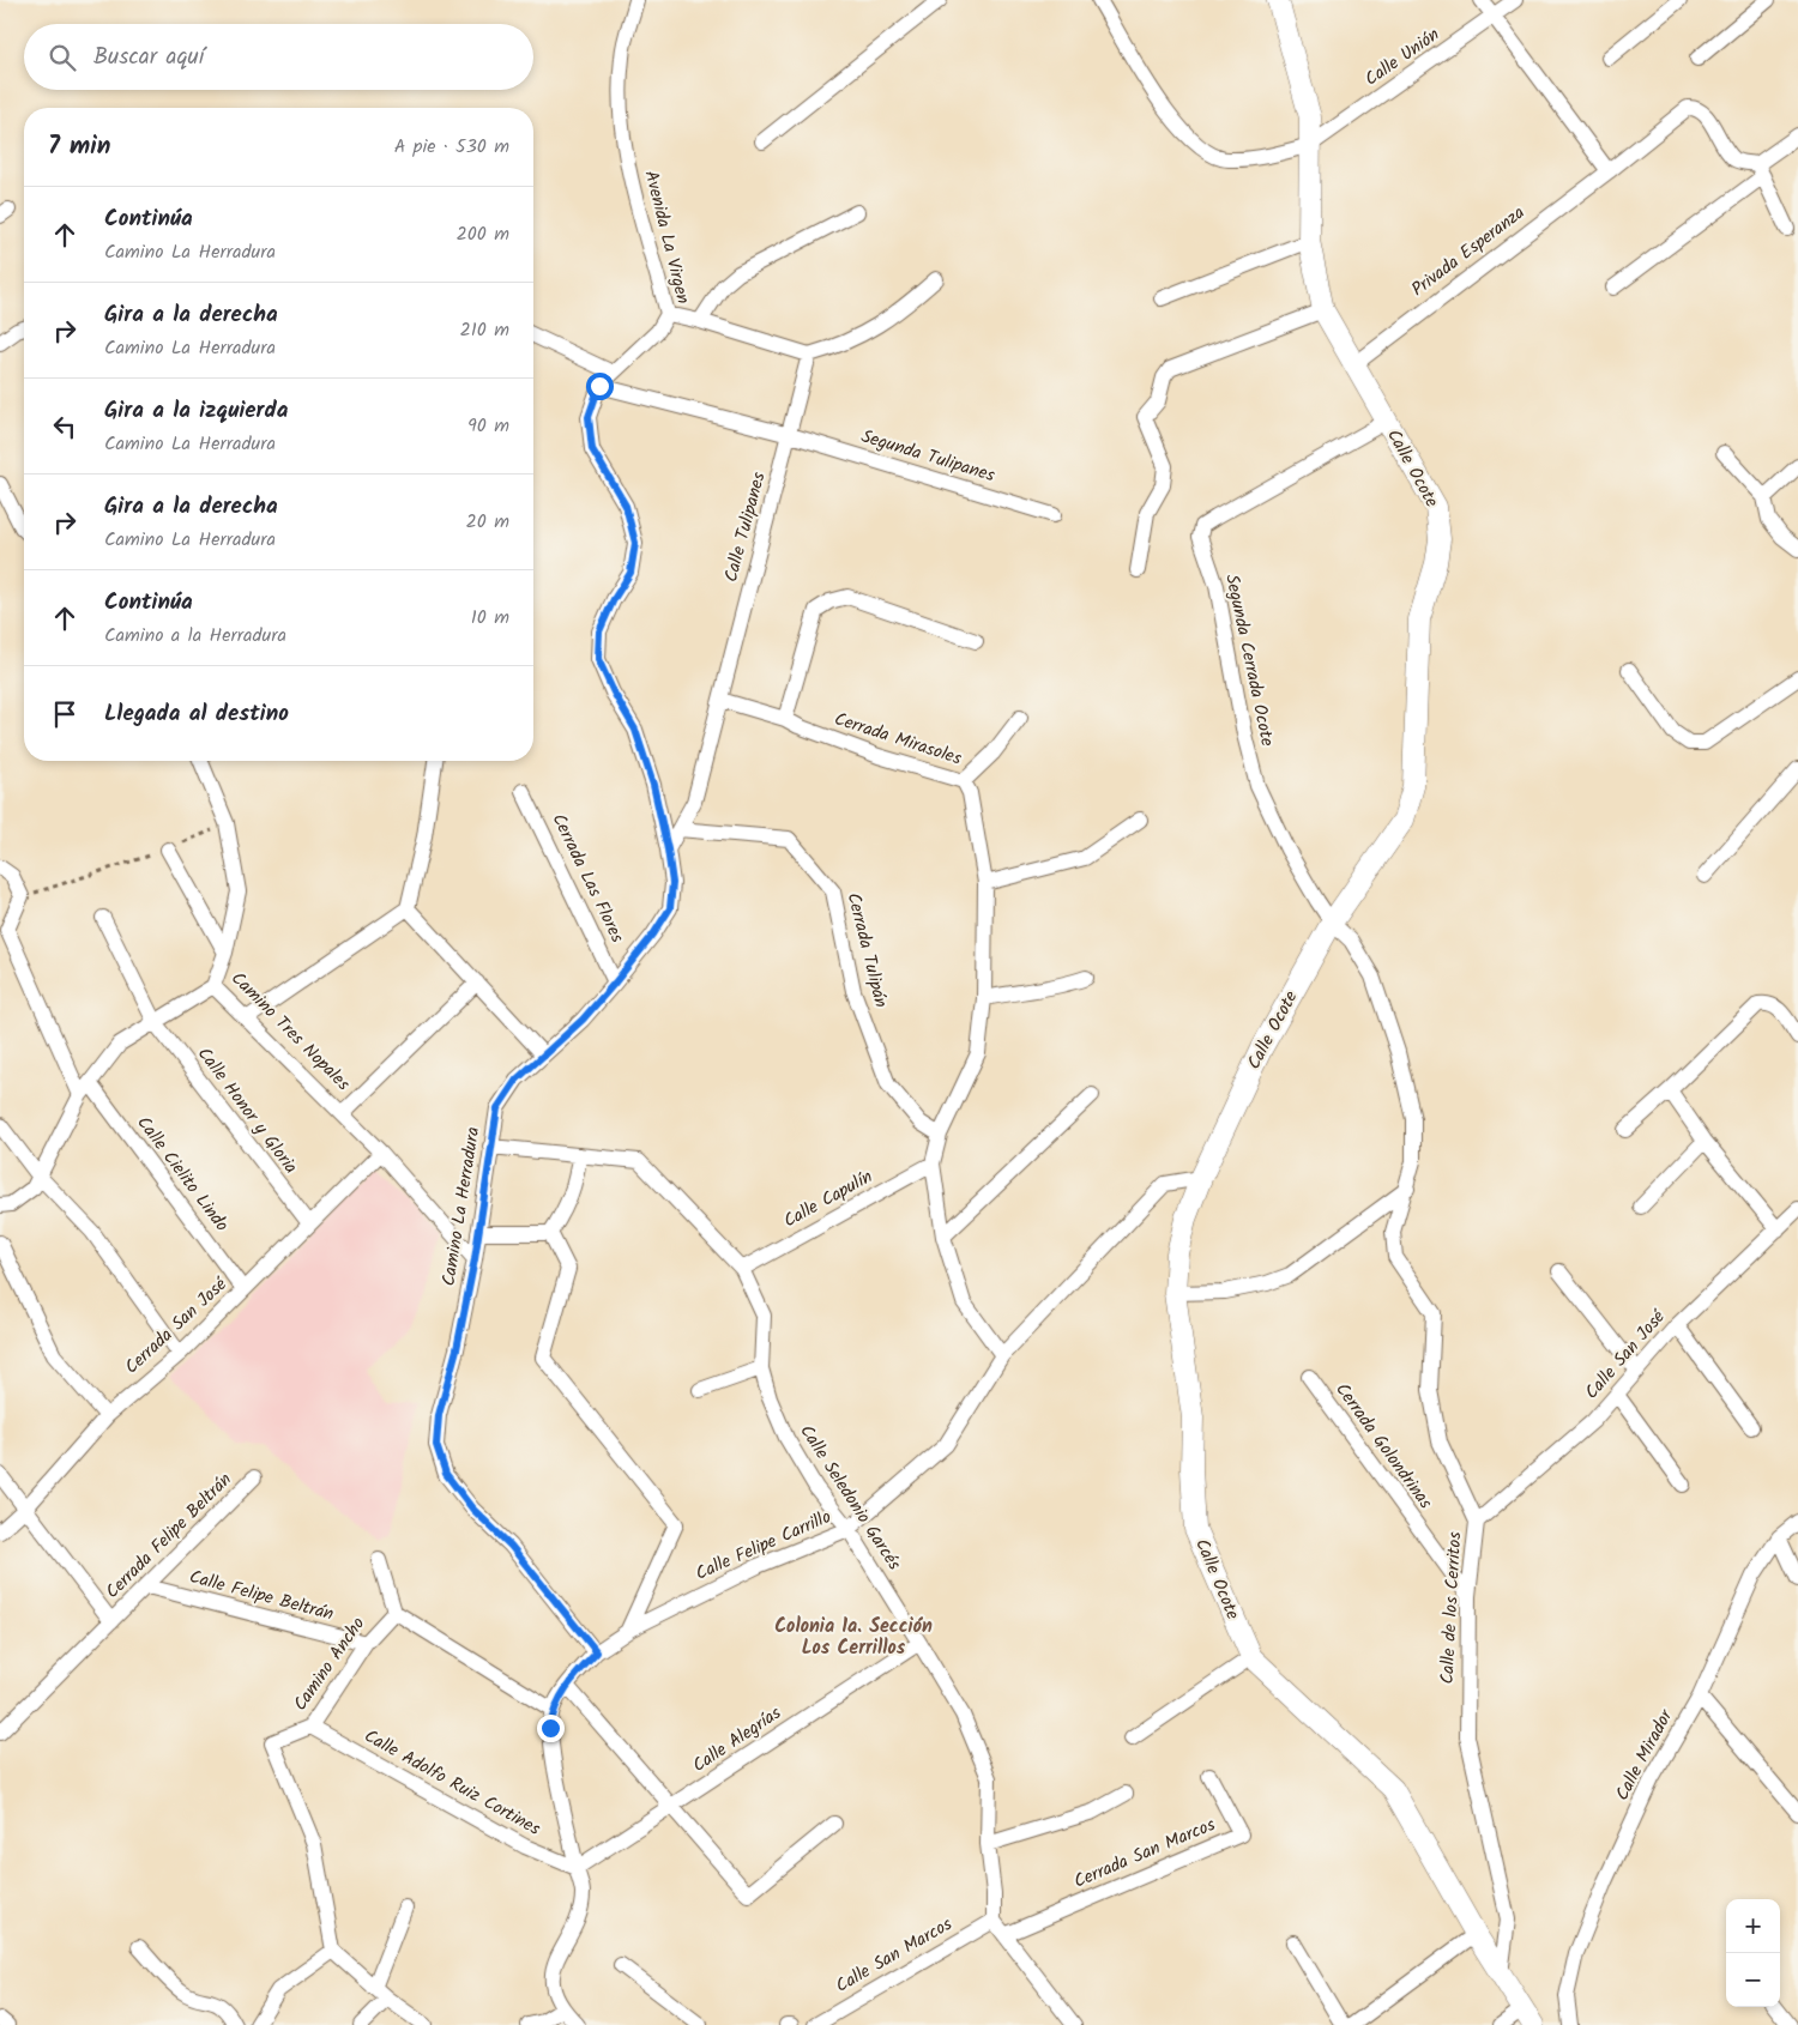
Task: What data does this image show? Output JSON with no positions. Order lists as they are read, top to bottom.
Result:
{
  "streets": {
    "street": [
      "Calle Unión",
      "Avenida La Virgen",
      "Privada Esperanza",
      "Segunda Tulipanes",
      "Calle Ocote",
      "Calle Tulipanes",
      "Segunda Cerrada Ocote",
      "Cerrada Mirasoles",
      "Cerrada Las Flores",
      "Cerrada Tulipán",
      "Camino Tres Nopales",
      "Calle Honor y Gloria",
      "Calle Cielito Lindo",
      "Calle Capulín",
      "Camino La Herradura",
      "Cerrada San José",
      "Calle San José",
      "Cerrada Golondrinas",
      "Calle Seledonio Garcés",
      "Cerrada Felipe Beltrán",
      "Calle Felipe Carrillo",
      "Calle Felipe Beltrán",
      "Calle de los Cerritos",
      "Camino Ancho",
      "Calle Alegrías",
      "Calle Mirador",
      "Calle Adolfo Ruiz Cortines",
      "Cerrada San Marcos",
      "Calle San Marcos"
    ]
  },
  "crossings": [
    ["Calle Unión", "Calle Ocote"],
    ["Avenida La Virgen", "Segunda Tulipanes"],
    ["Avenida La Virgen", "Camino La Herradura"],
    ["Privada Esperanza", "Calle Ocote"],
    ["Segunda Tulipanes", "Calle Tulipanes"],
    ["Segunda Tulipanes", "Camino La Herradura"],
    ["Calle Ocote", "Segunda Cerrada Ocote"],
    ["Calle Ocote", "Calle Felipe Carrillo"],
    ["Calle Ocote", "Calle de los Cerritos"],
    ["Calle Tulipanes", "Cerrada Mirasoles"],
    ["Calle Tulipanes", "Cerrada Tulipán"],
    ["Calle Tulipanes", "Camino La Herradura"],
    ["Segunda Cerrada Ocote", "Calle de los Cerritos"],
    ["Cerrada Mirasoles", "Cerrada Tulipán"],
    ["Cerrada Mirasoles", "Calle Capulín"],
    ["Cerrada Las Flores", "Camino La Herradura"],
    ["Camino Tres Nopales", "Camino La Herradura"],
    ["Camino Tres Nopales", "Cerrada San José"],
    ["Calle Honor y Gloria", "Cerrada San José"],
    ["Calle Cielito Lindo", "Cerrada San José"],
    ["Calle Capulín", "Calle Seledonio Garcés"],
    ["Camino La Herradura", "Calle Seledonio Garcés"],
    ["Camino La Herradura", "Calle Felipe Carrillo"],
    ["Calle San José", "Calle de los Cerritos"],
    ["Cerrada Golondrinas", "Calle de los Cerritos"],
    ["Calle Seledonio Garcés", "Calle Felipe Carrillo"],
    ["Calle Seledonio Garcés", "Calle Alegrías"],
    ["Calle Seledonio Garcés", "Calle San Marcos"],
    ["Cerrada Felipe Beltrán", "Calle Felipe Beltrán"],
    ["Calle Felipe Beltrán", "Camino Ancho"],
    ["Camino Ancho", "Calle Adolfo Ruiz Cortines"],
    ["Calle Alegrías", "Calle Adolfo Ruiz Cortines"]
  ],
  "districts": ["Colonia 1a. Sección Los Cerrillos"],
  "page": {
    "search": "Buscar aquí",
    "heading": ["7 min", "A pie · 530 m"],
    "list": [
      ["Continúa", "Camino La Herradura", "200 m"],
      ["Gira a la derecha", "Camino La Herradura", "210 m"],
      ["Gira a la izquierda", "Camino La Herradura", "90 m"],
      ["Gira a la derecha", "Camino La Herradura", "20 m"],
      ["Continúa", "Camino a la Herradura", "10 m"],
      "Llegada al destino"
    ],
    "map_buttons": ["+", "−"]
  }
}
